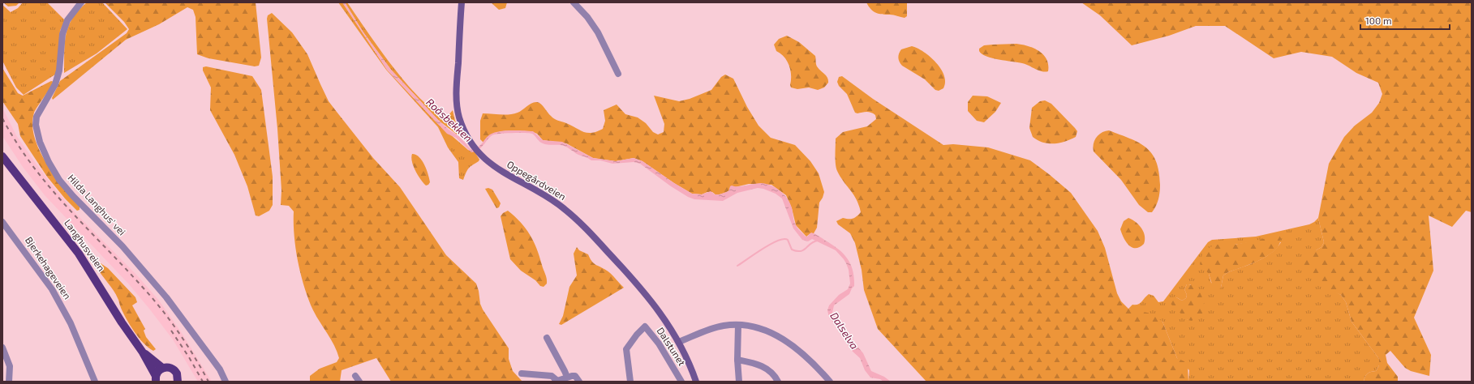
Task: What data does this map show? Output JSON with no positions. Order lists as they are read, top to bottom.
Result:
{
  "streets": {
    "main road": ["Oppegårdveien", "Langhusveien"],
    "street": ["Hilda Langhus' vei", "Bjerkehageveien", "Dalstunet"]
  },
  "water": ["Roåsbekken", "Dalselva"],
  "scale_bar": "100 m"
}
